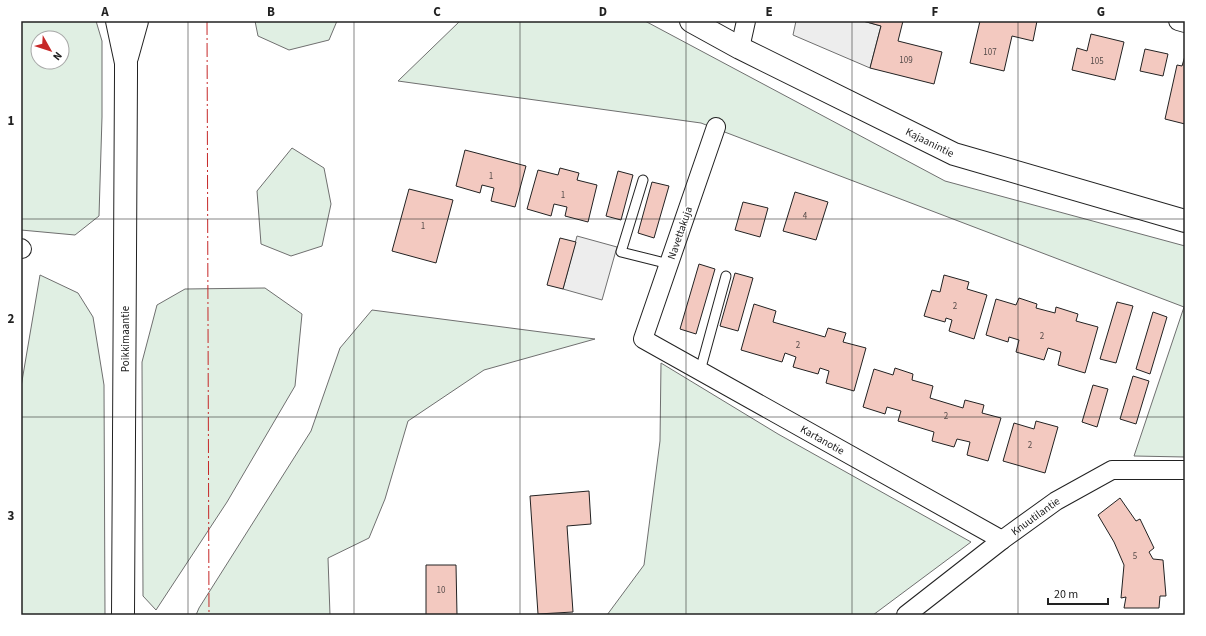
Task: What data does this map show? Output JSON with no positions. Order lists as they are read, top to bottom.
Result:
{
  "streets": {
    "main road": ["Kajaanintie", "Poikkimaantie"],
    "street": ["Navettakuja", "Kartanotie", "Knuutilantie"]
  },
  "crossings": [
    ["Navettakuja", "Kartanotie"],
    ["Kartanotie", "Knuutilantie"]
  ],
  "house_numbers": [
    "107",
    "109",
    "105",
    "1",
    "1",
    "4",
    "1",
    "2",
    "2",
    "2",
    "2",
    "2",
    "5",
    "10"
  ],
  "scale_bar": "20 m",
  "north": "bottom right",
  "grid": {
    "columns": [
      "A",
      "B",
      "C",
      "D",
      "E",
      "F",
      "G"
    ],
    "rows": ["1", "2", "3"]
  }
}
